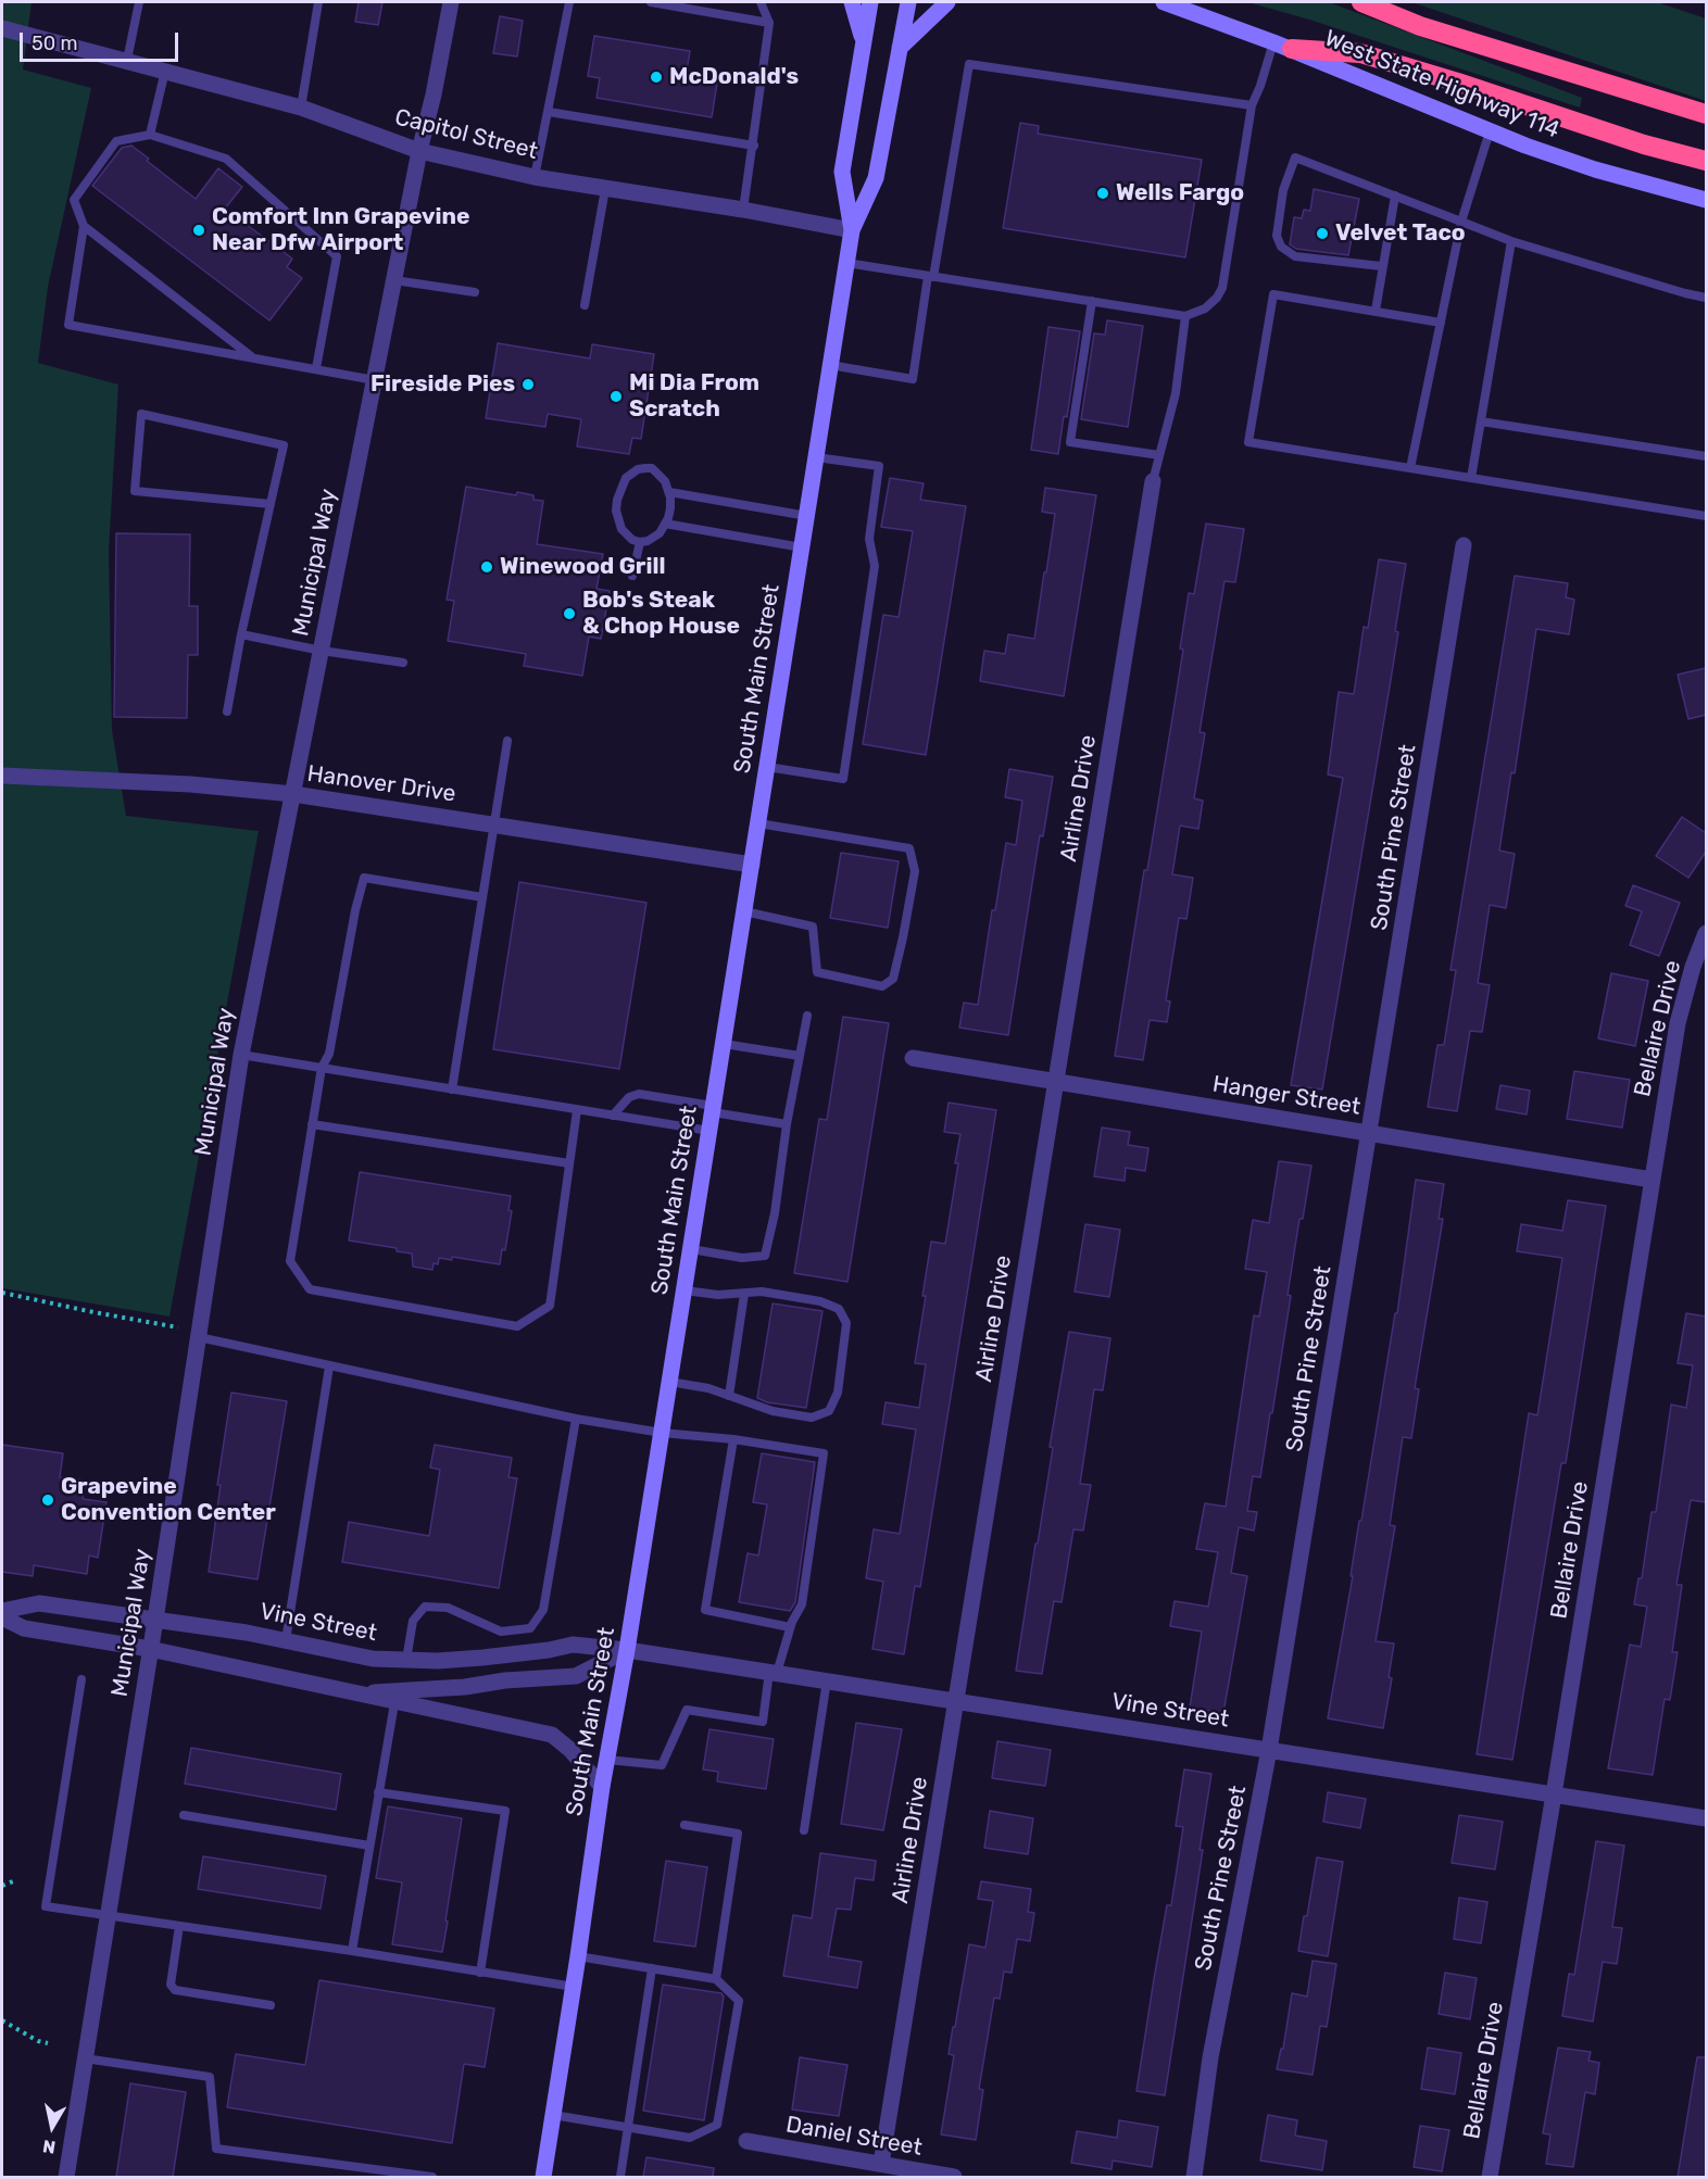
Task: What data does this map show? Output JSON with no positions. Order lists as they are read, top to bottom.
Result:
{
  "streets": {
    "main road": ["West State Highway 114", "South Main Street"],
    "street": [
      "Capitol Street",
      "Municipal Way",
      "Hanover Drive",
      "Airline Drive",
      "South Pine Street",
      "Bellaire Drive",
      "Hanger Street",
      "Vine Street",
      "Daniel Street"
    ]
  },
  "crossings": [
    ["Capitol Street", "Municipal Way"],
    ["Capitol Street", "South Main Street"],
    ["Municipal Way", "Hanover Drive"],
    ["Municipal Way", "Vine Street"],
    ["South Main Street", "Hanover Drive"],
    ["South Main Street", "Vine Street"],
    ["Airline Drive", "Hanger Street"],
    ["Airline Drive", "Vine Street"],
    ["Airline Drive", "Daniel Street"],
    ["South Pine Street", "Hanger Street"],
    ["South Pine Street", "Vine Street"],
    ["Bellaire Drive", "Hanger Street"],
    ["Bellaire Drive", "Vine Street"]
  ],
  "places": [
    "McDonald's",
    "Wells Fargo",
    "Comfort Inn Grapevine Near Dfw Airport",
    "Velvet Taco",
    "Fireside Pies",
    "Mi Dia From Scratch",
    "Winewood Grill",
    "Bob's Steak & Chop House",
    "Grapevine Convention Center"
  ],
  "scale_bar": "50 m",
  "north": "bottom"
}
